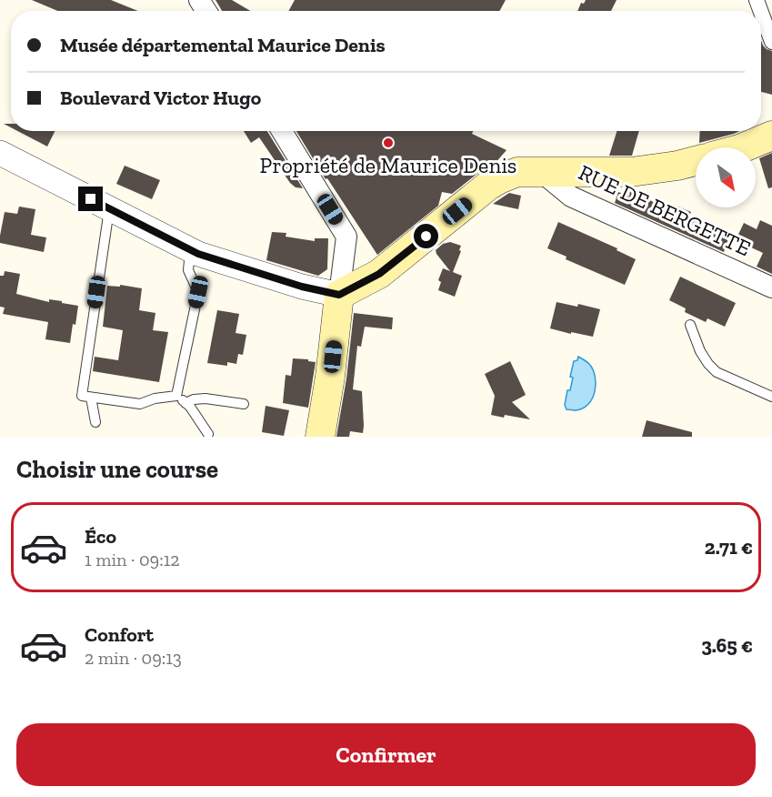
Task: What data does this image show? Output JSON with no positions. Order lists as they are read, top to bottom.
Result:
{
  "streets": {
    "street": ["RUE DE BERGETTE"]
  },
  "places": ["Propriété de Maurice Denis"],
  "north": "bottom right",
  "page": {
    "banner": ["Musée départemental Maurice Denis", "Boulevard Victor Hugo"],
    "heading": "Choisir une course",
    "list": [
      {
        "name": "Éco",
        "note": "1 min · 09:12",
        "value": "2.71 €"
      },
      {
        "name": "Confort",
        "note": "2 min · 09:13",
        "value": "3.65 €"
      }
    ],
    "buttons": "Confirmer"
  }
}
